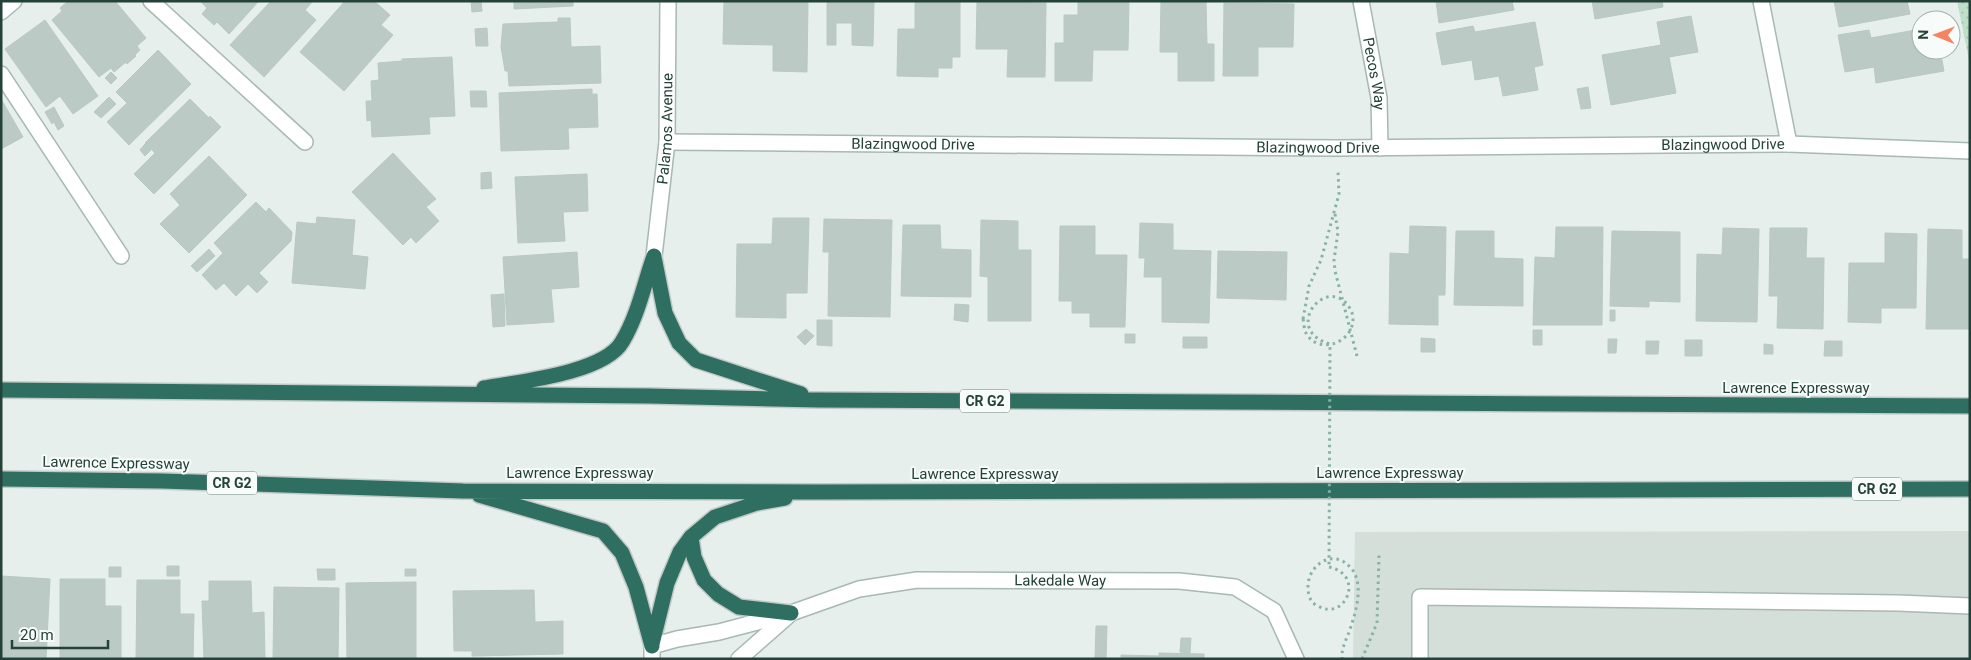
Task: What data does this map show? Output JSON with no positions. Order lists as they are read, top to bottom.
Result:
{
  "streets": {
    "highway": ["Lawrence Expressway", "CR G2"],
    "street": [
      "Pecos Way",
      "Palamos Avenue",
      "Blazingwood Drive",
      "Lakedale Way"
    ]
  },
  "crossings": [
    ["Pecos Way", "Blazingwood Drive"],
    ["Palamos Avenue", "Blazingwood Drive"]
  ],
  "scale_bar": "20 m",
  "north": "left"
}
